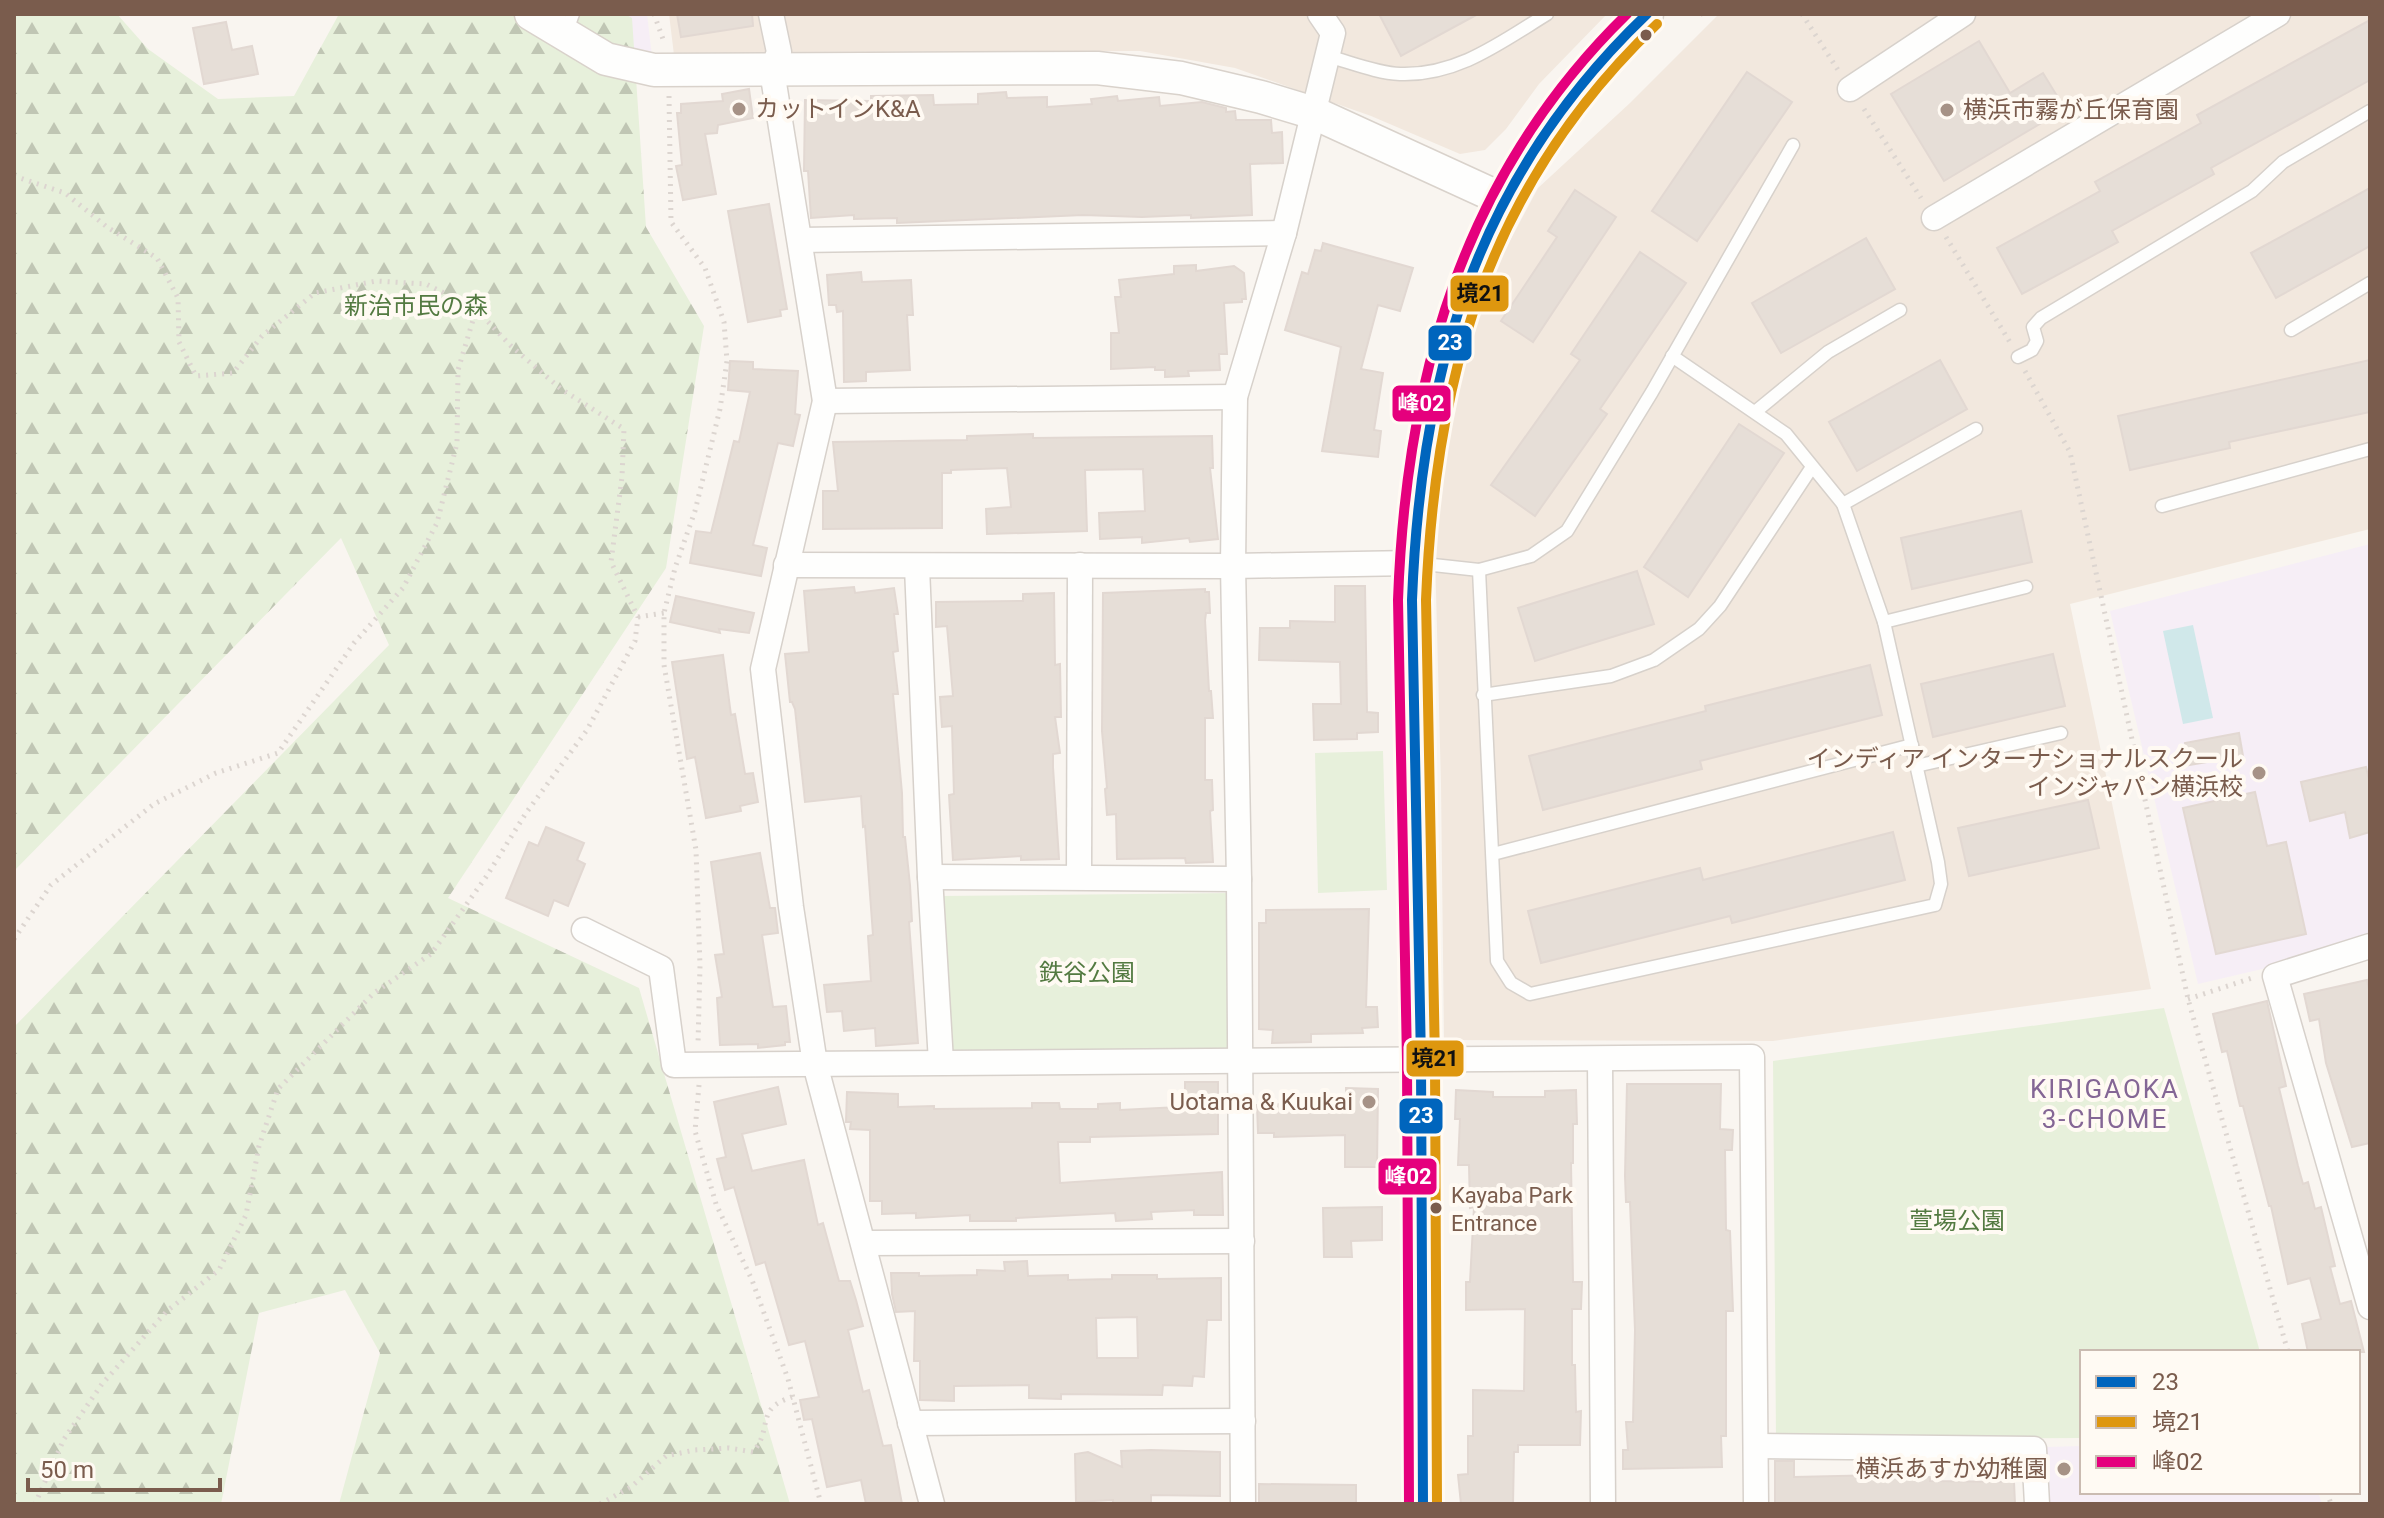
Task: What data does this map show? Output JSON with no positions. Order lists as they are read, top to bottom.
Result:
{
  "districts": ["KIRIGAOKA 3-CHOME"],
  "parks": ["新治市民の森", "鉄谷公園", "萱場公園"],
  "places": [
    "カットインK&A",
    "横浜市霧が丘保育園",
    "インディア インターナショナルスクール インジャパン横浜校",
    "Uotama & Kuukai",
    "Kayaba Park Entrance",
    "横浜あすか幼稚園"
  ],
  "lines": ["transit line 23", "transit line 峰02", "transit line 境21"],
  "legend": ["23", "境21", "峰02"],
  "scale_bar": "50 m"
}
